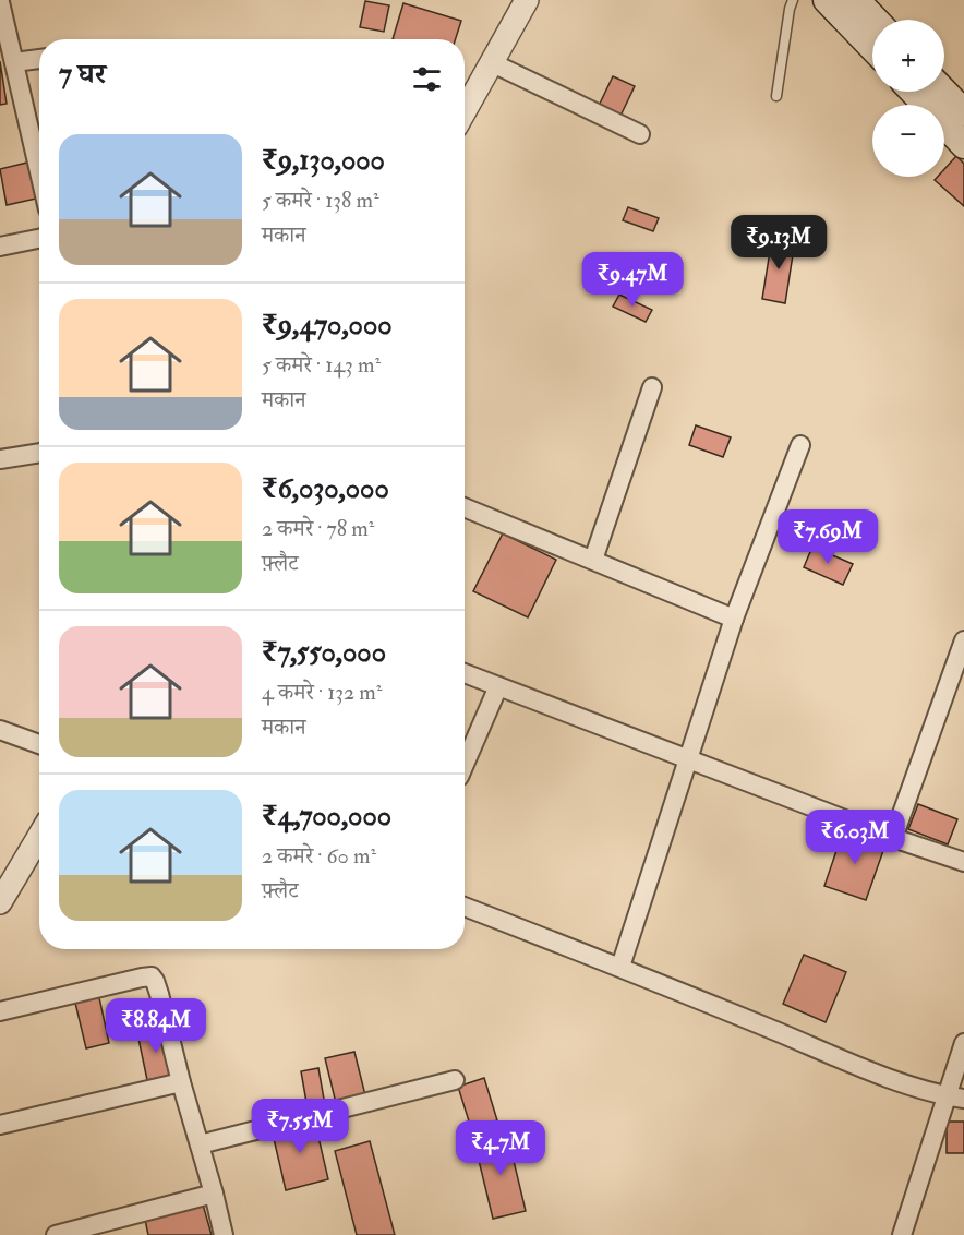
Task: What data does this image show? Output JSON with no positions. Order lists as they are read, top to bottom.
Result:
{
  "page": {
    "map_buttons": ["+", "−"],
    "heading": "7 घर",
    "list": [
      {
        "name": "₹9,130,000",
        "note": "5 कमरे · 138 m² · मकान"
      },
      {
        "name": "₹9,470,000",
        "note": "5 कमरे · 143 m² · मकान"
      },
      {
        "name": "₹6,030,000",
        "note": "2 कमरे · 78 m² · फ़्लैट"
      },
      {
        "name": "₹7,550,000",
        "note": "4 कमरे · 132 m² · मकान"
      },
      {
        "name": "₹4,700,000",
        "note": "2 कमरे · 60 m² · फ़्लैट"
      }
    ],
    "price": [
      "₹9.13M",
      "₹9.47M",
      "₹7.69M",
      "₹6.03M",
      "₹8.84M",
      "₹7.55M",
      "₹4.7M"
    ]
  }
}
